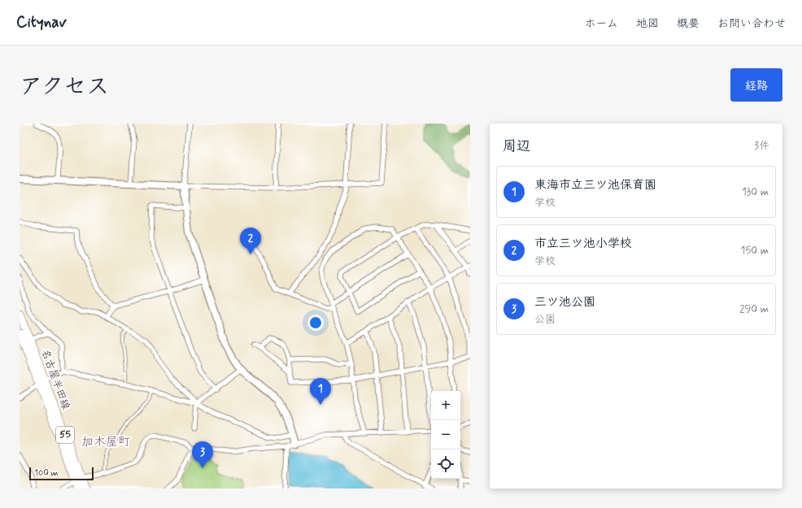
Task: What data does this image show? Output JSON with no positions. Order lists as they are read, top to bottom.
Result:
{
  "streets": {
    "main road": ["名古屋半田線", "55"]
  },
  "districts": ["加木屋町"],
  "scale_bar": "100 m",
  "page": {
    "header": "Citynav",
    "nav": [
      "ホーム",
      "地図",
      "概要",
      "お問い合わせ"
    ],
    "title": "アクセス",
    "buttons": "経路",
    "heading": ["周辺", "3件"],
    "list": [
      {
        "mark": "1",
        "name": "東海市立三ツ池保育園",
        "note": "学校",
        "value": "130 m"
      },
      {
        "mark": "2",
        "name": "市立三ツ池小学校",
        "note": "学校",
        "value": "150 m"
      },
      {
        "mark": "3",
        "name": "三ツ池公園",
        "note": "公園",
        "value": "290 m"
      }
    ],
    "pins": ["2", "1", "3"],
    "map_buttons": ["+", "−"],
    "scale": "100 m"
  }
}
